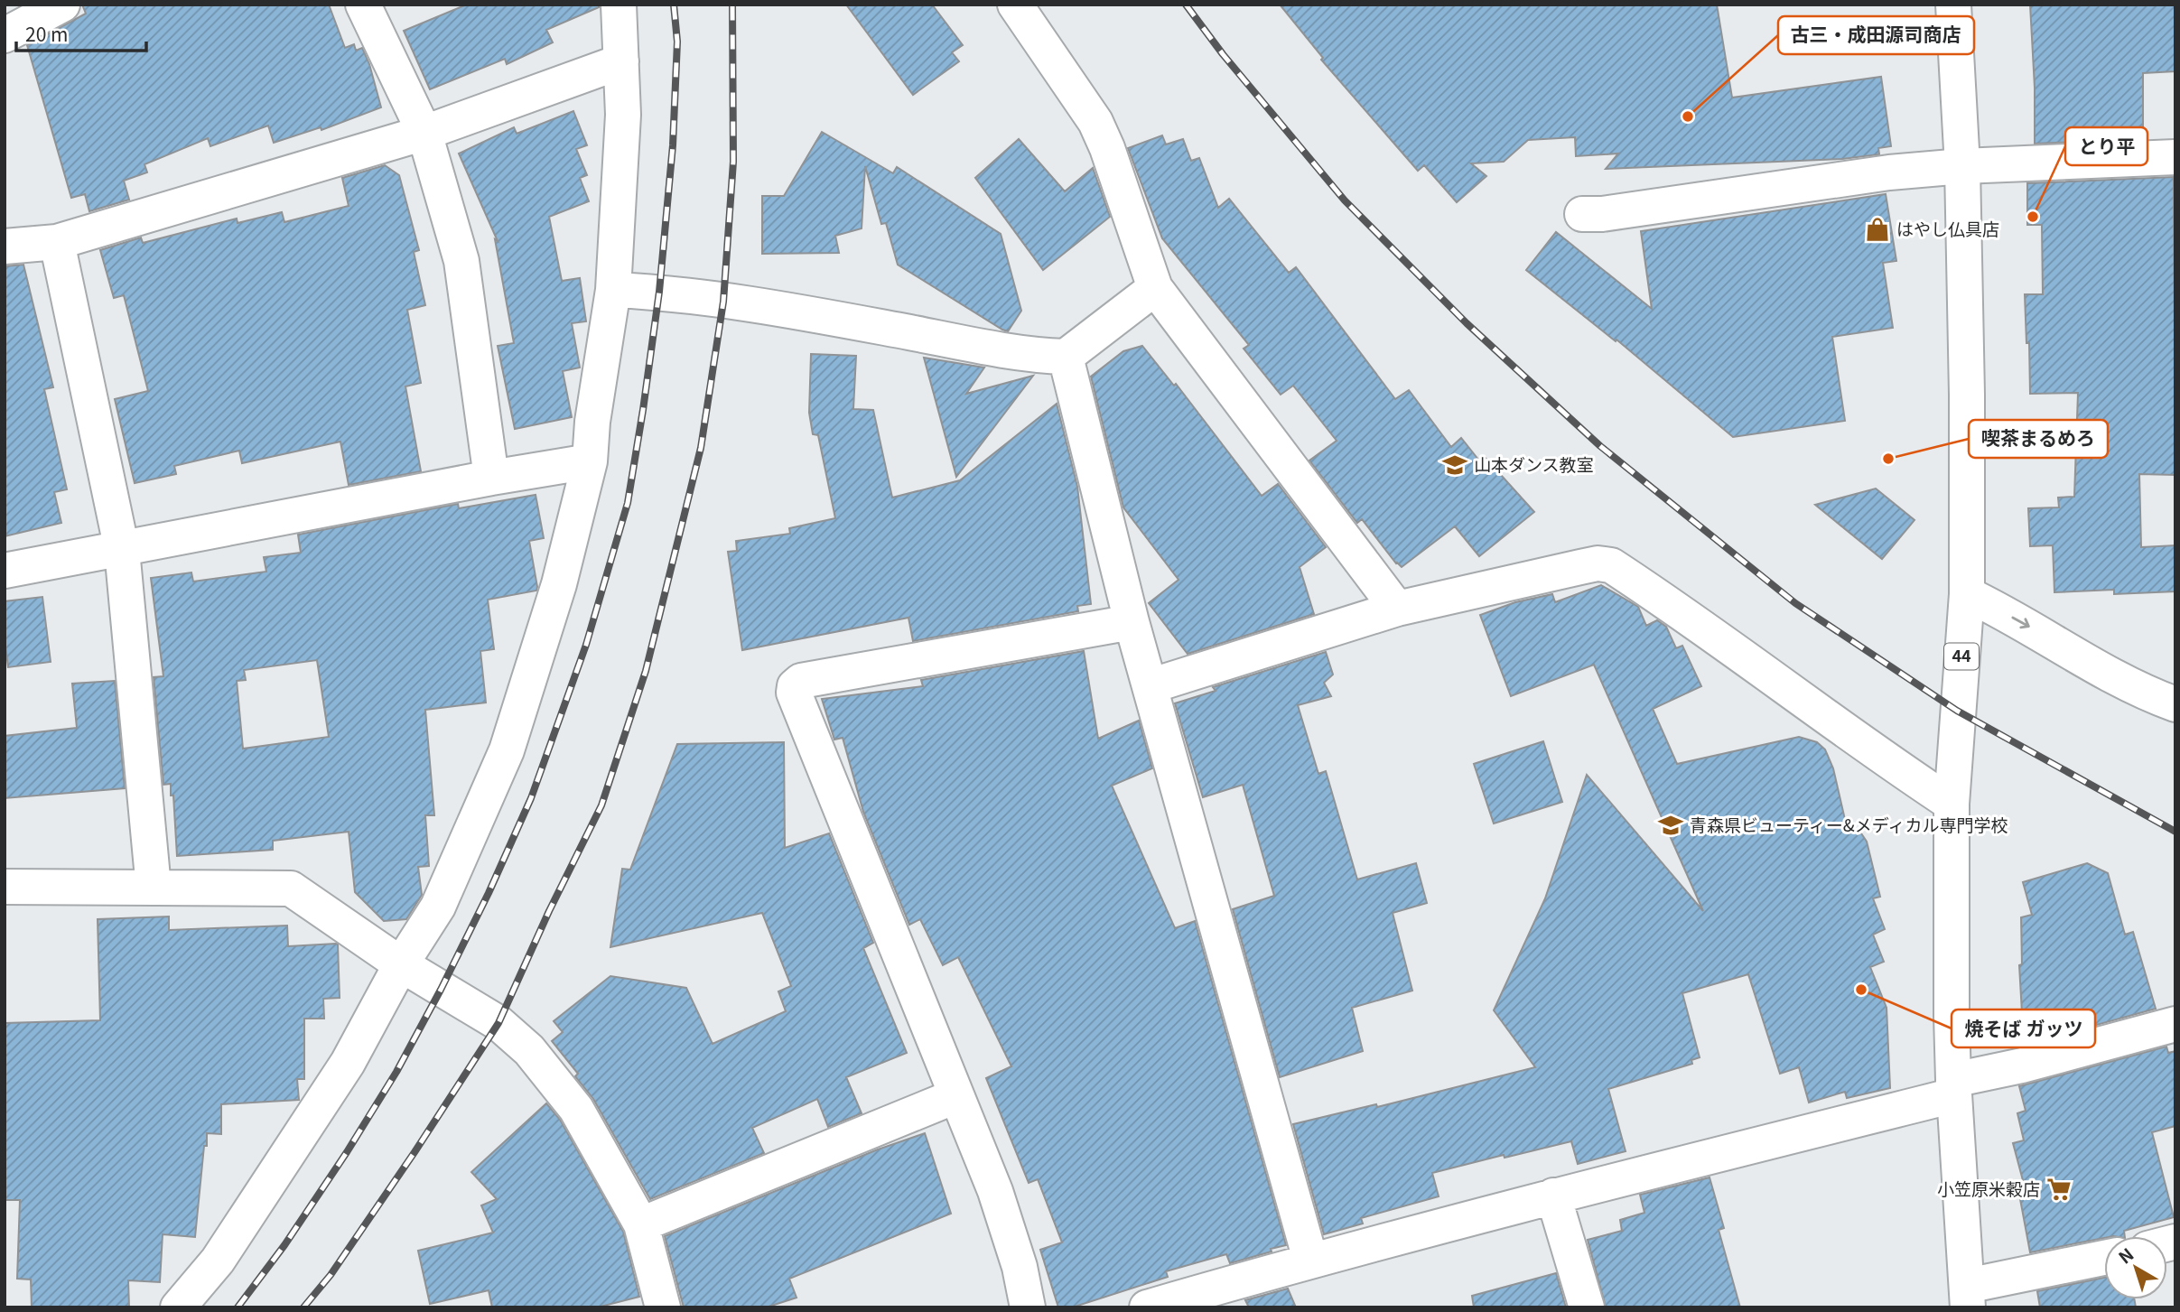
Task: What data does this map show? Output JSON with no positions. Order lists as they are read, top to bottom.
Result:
{
  "streets": {
    "street": ["44"]
  },
  "places": {
    "other": [
      "古三・成田源司商店",
      "とり平",
      "喫茶まるめろ",
      "焼そば ガッツ"
    ],
    "shop": ["はやし仏具店"],
    "school or university": ["山本ダンス教室", "青森県ビューティー&メディカル専門学校"],
    "supermarket": ["小笠原米穀店"]
  },
  "scale_bar": "20 m",
  "north": "top left"
}
